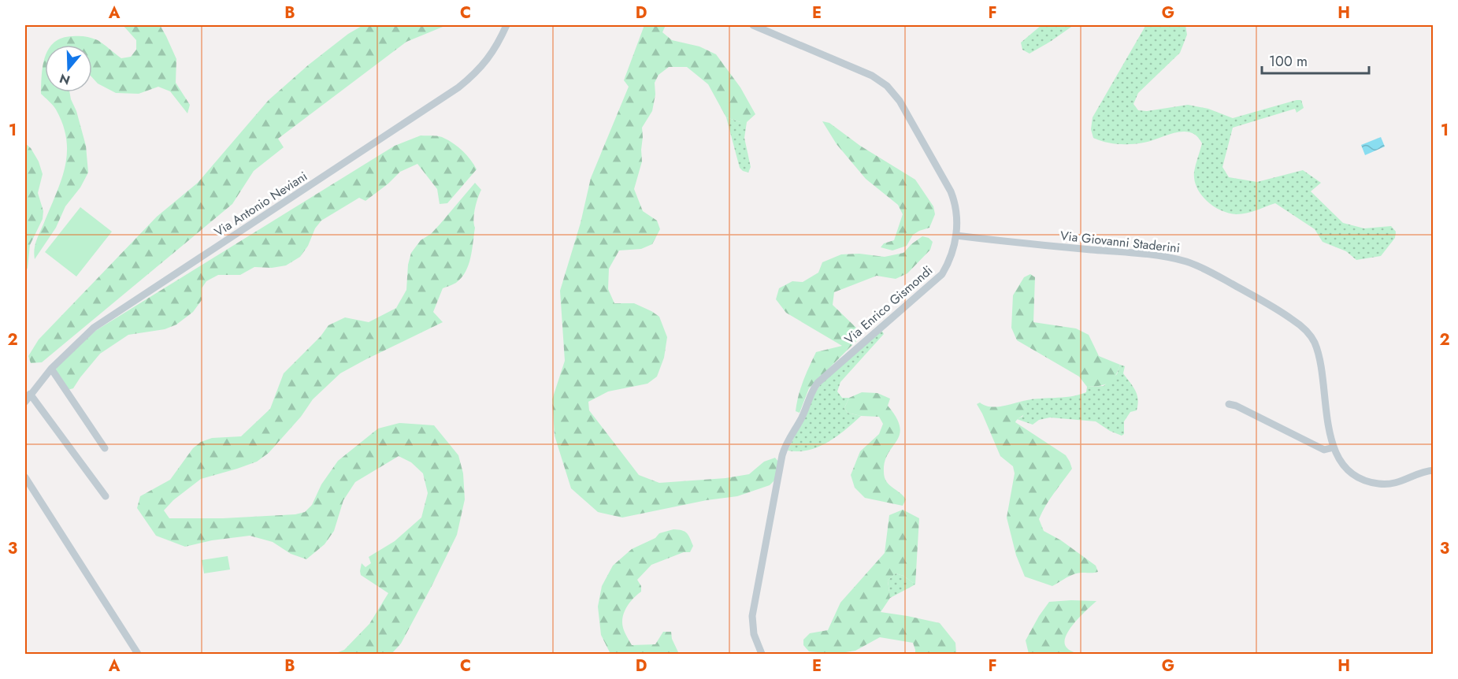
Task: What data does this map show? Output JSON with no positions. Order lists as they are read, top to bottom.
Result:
{
  "streets": {
    "street": ["Via Antonio Neviani", "Via Giovanni Staderini", "Via Enrico Gismondi"]
  },
  "crossings": [
    ["Via Giovanni Staderini", "Via Enrico Gismondi"]
  ],
  "scale_bar": "100 m",
  "north": "bottom",
  "grid": {
    "columns": [
      "A",
      "B",
      "C",
      "D",
      "E",
      "F",
      "G",
      "H"
    ],
    "rows": ["1", "2", "3"]
  }
}
